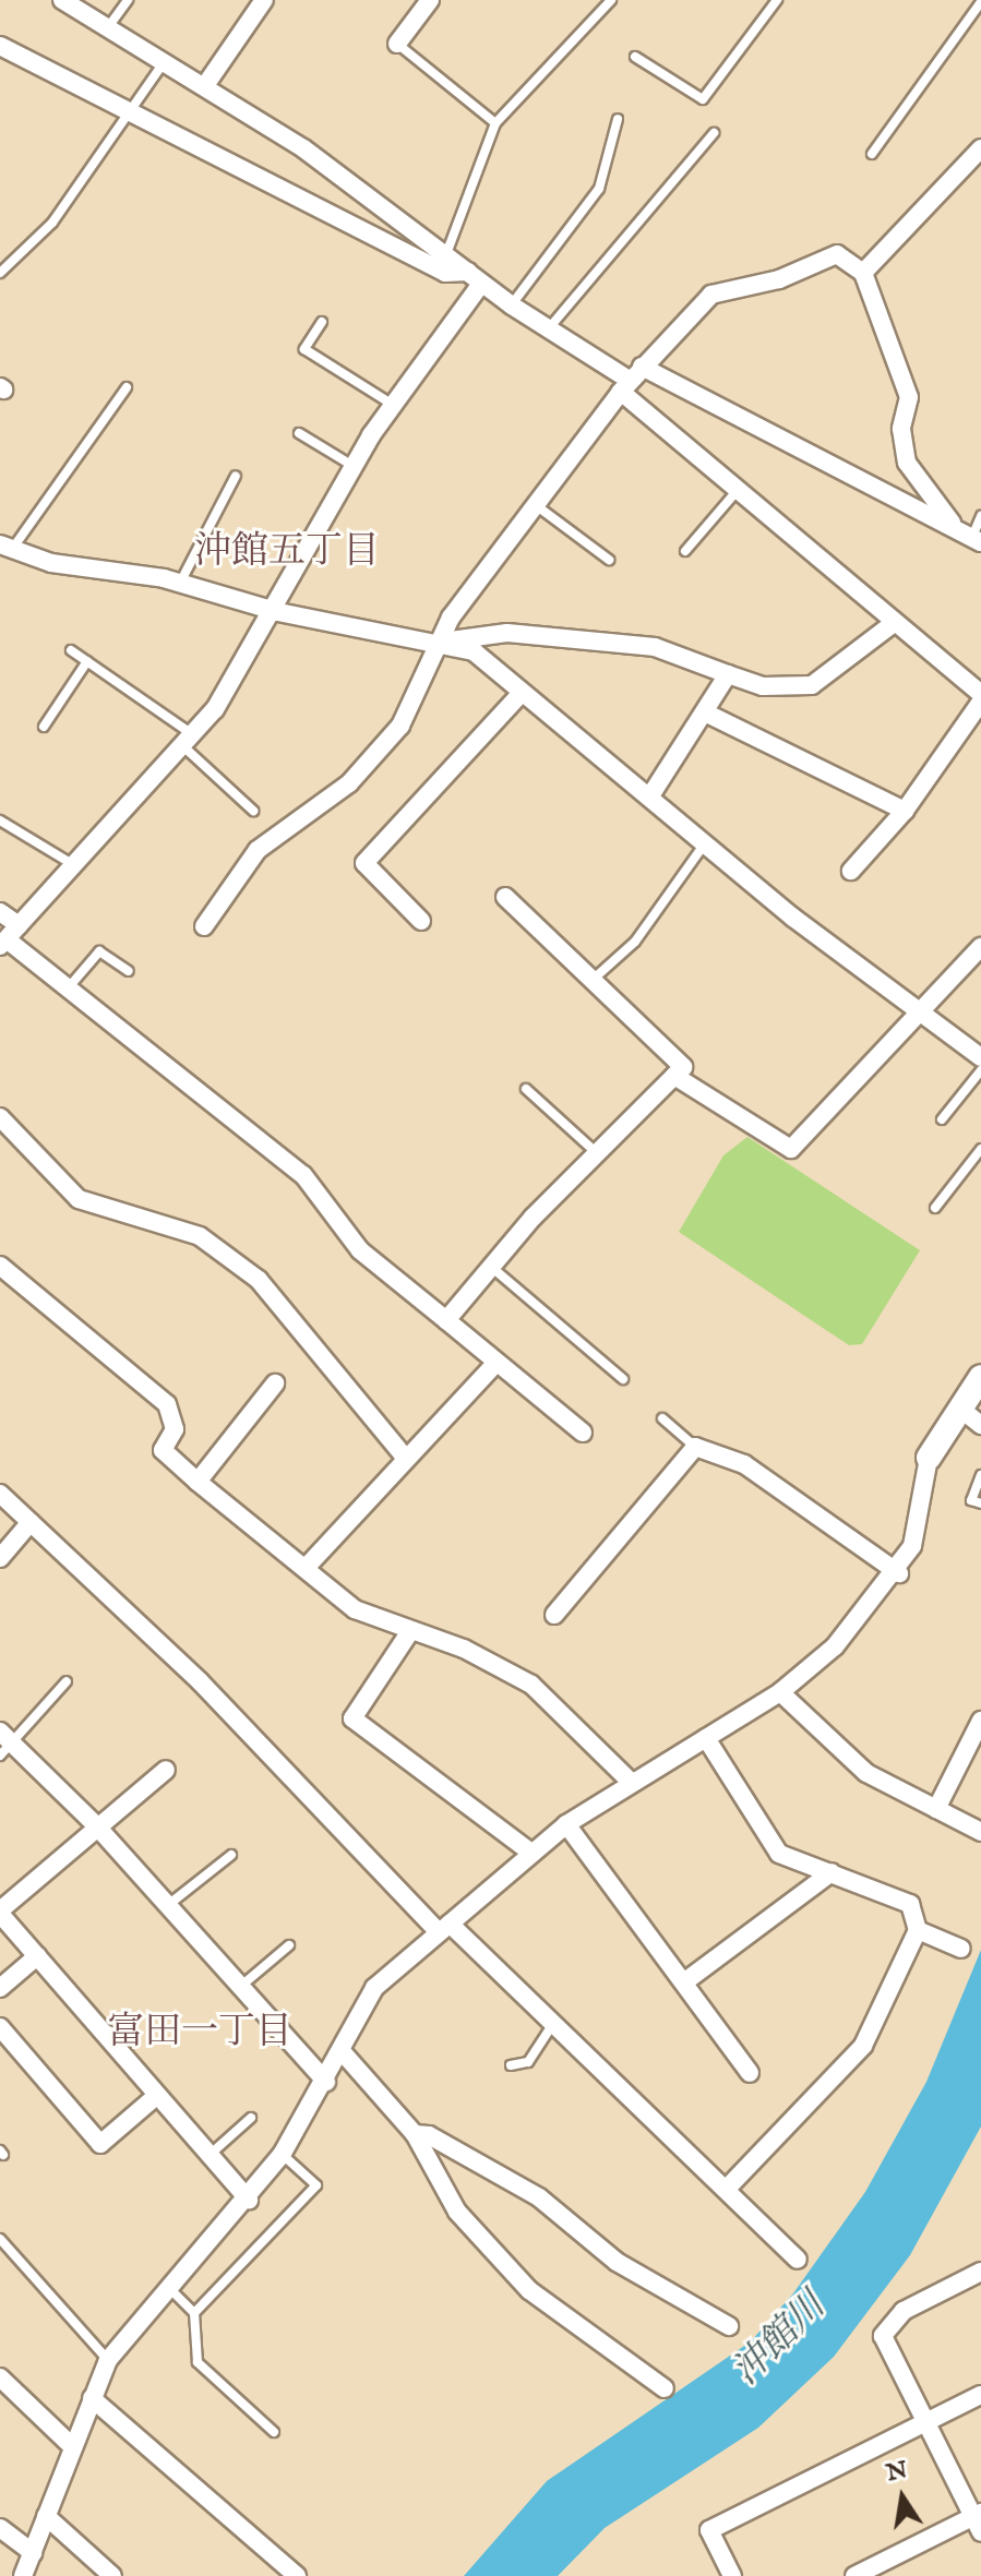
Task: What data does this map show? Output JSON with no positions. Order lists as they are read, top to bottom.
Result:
{
  "districts": ["沖館五丁目", "富田一丁目"],
  "water": ["沖館川"],
  "north": "top"
}
